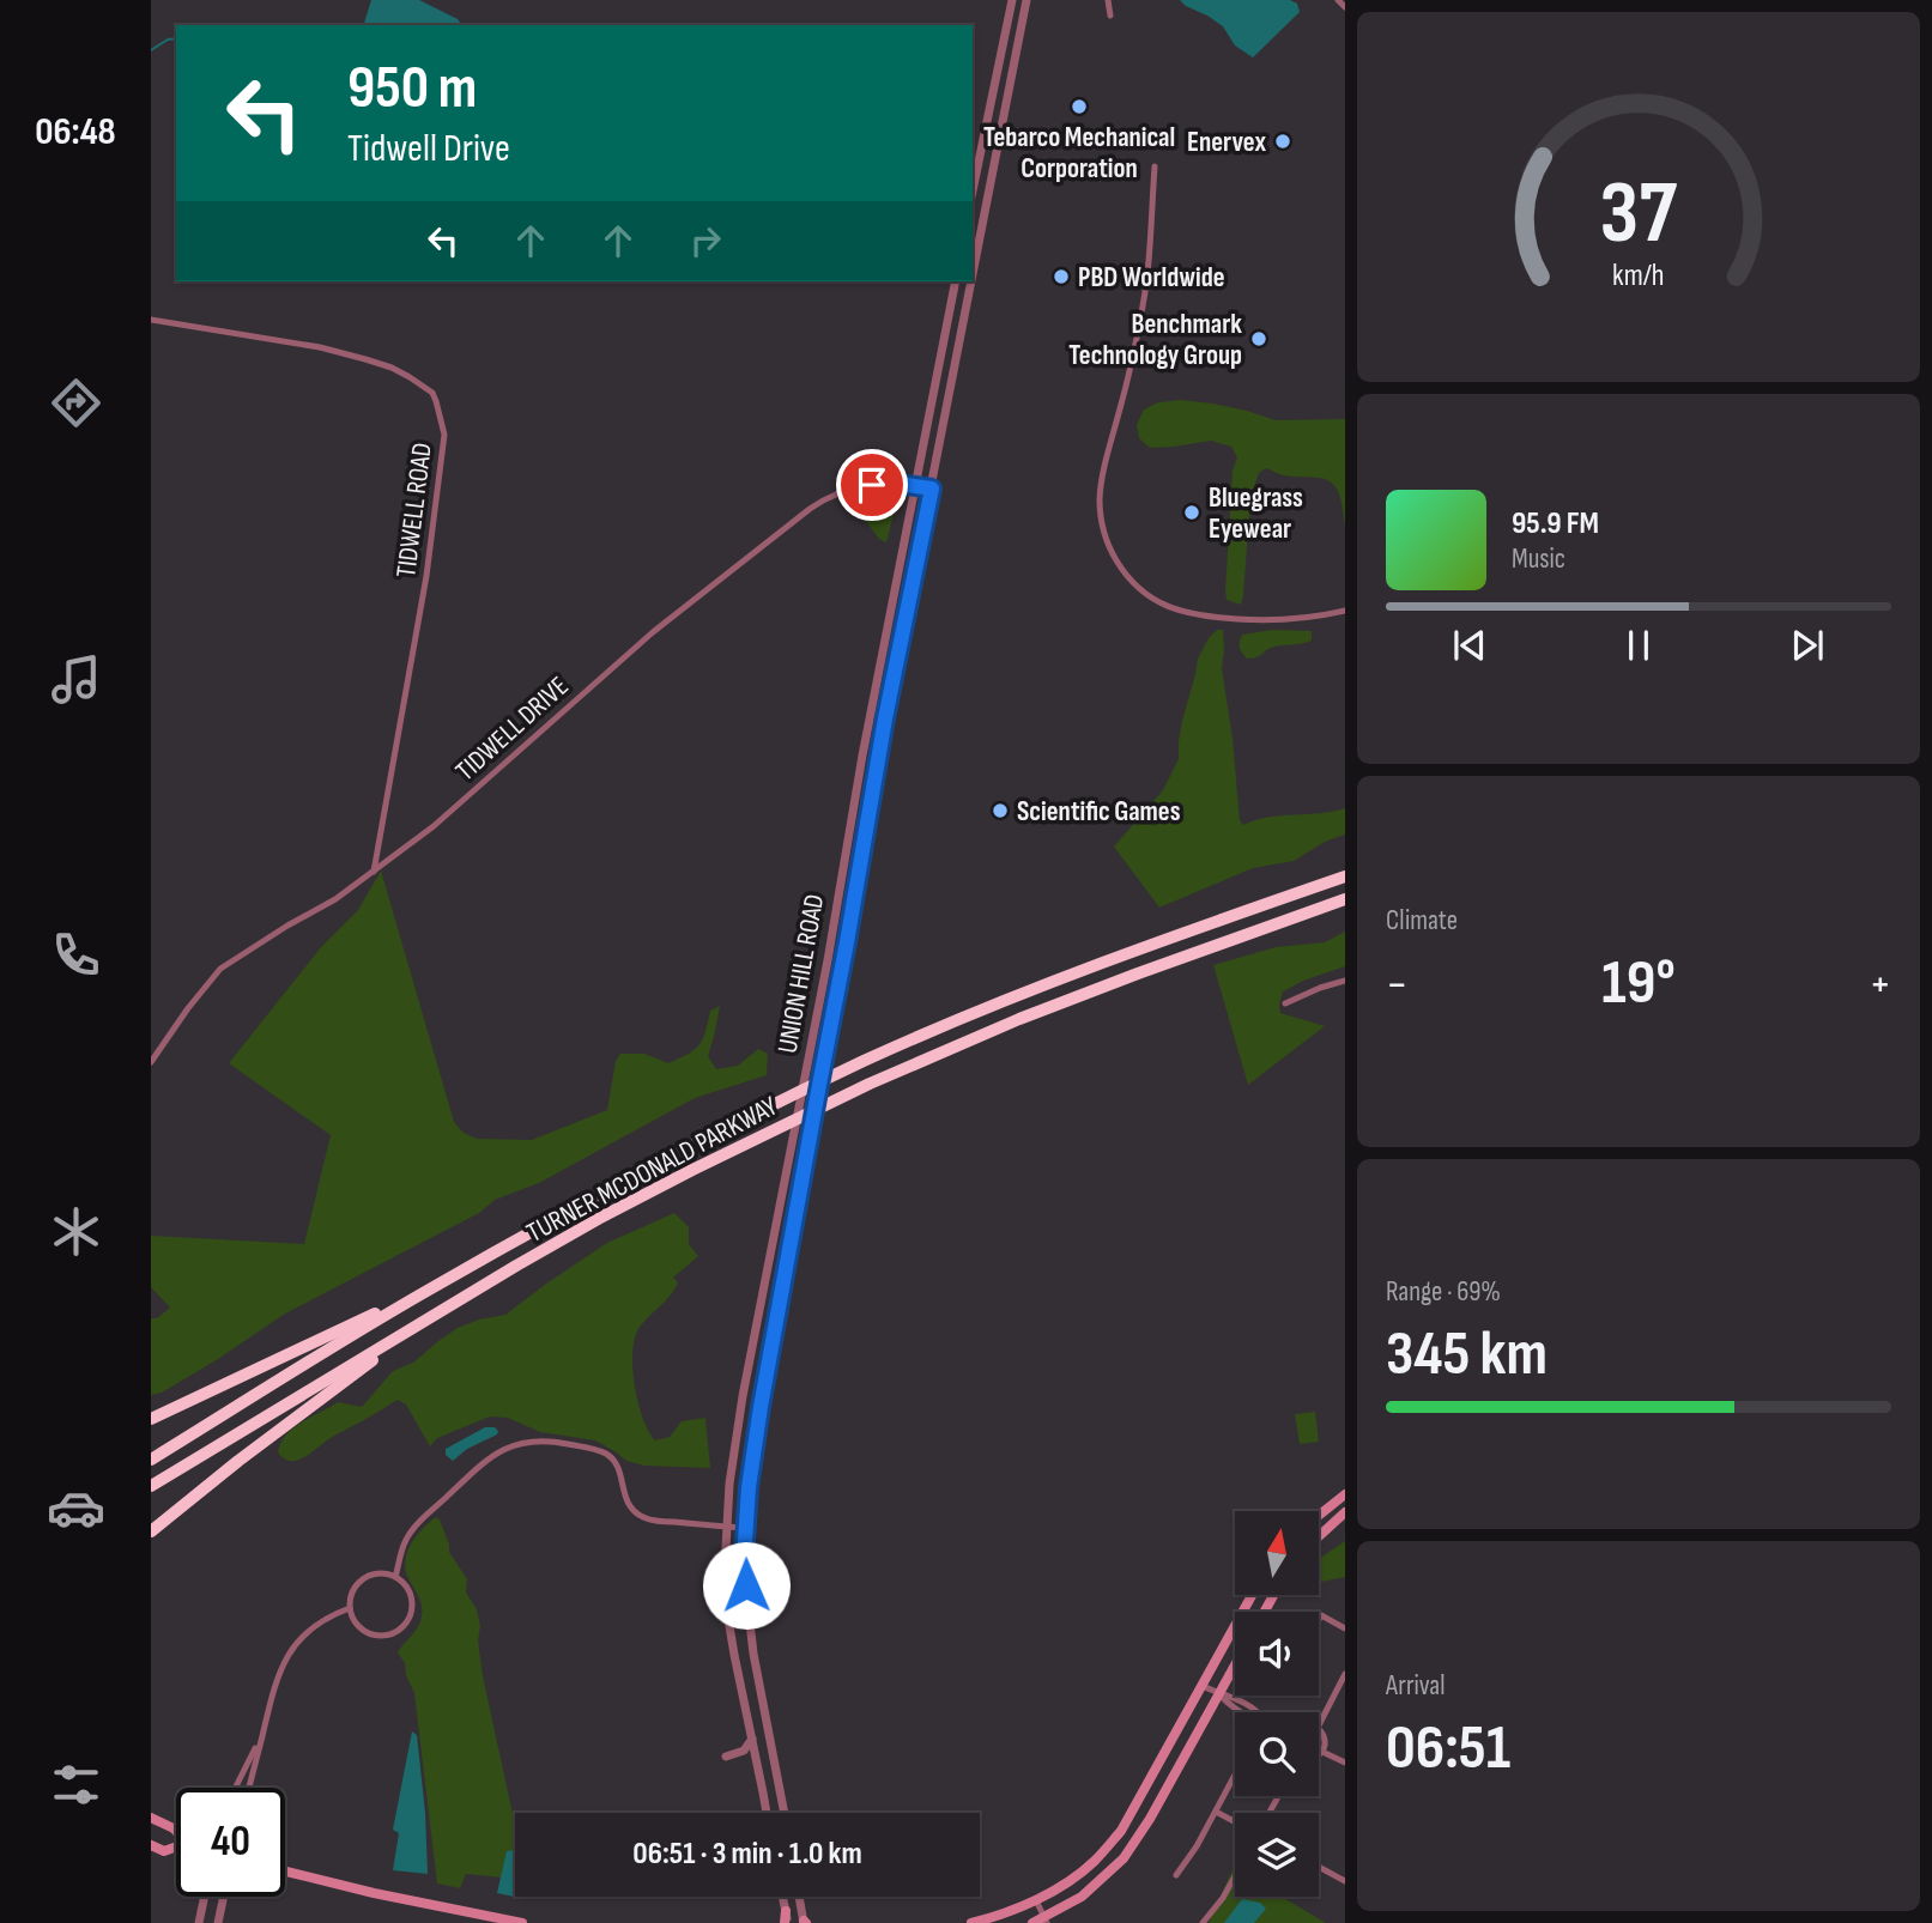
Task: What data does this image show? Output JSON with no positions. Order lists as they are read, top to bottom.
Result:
{
  "streets": {
    "highway": ["TURNER MCDONALD PARKWAY"],
    "street": ["TIDWELL ROAD", "TIDWELL DRIVE", "UNION HILL ROAD"]
  },
  "crossings": [
    ["TIDWELL ROAD", "TIDWELL DRIVE"],
    ["TIDWELL DRIVE", "UNION HILL ROAD"]
  ],
  "places": [
    "Tebarco Mechanical Corporation",
    "Enervex",
    "PBD Worldwide",
    "Benchmark Technology Group",
    "Bluegrass Eyewear",
    "Scientific Games"
  ],
  "north": "top",
  "page": {
    "tabs": "06:48",
    "turn": ["950 m", "Tidwell Drive"],
    "song": ["95.9 FM", "Music"],
    "tile": [
      "Climate",
      ["Range · 69%", "345 km"],
      ["Arrival", "06:51"]
    ],
    "heat": ["−", "19°", "+"],
    "limit": "40",
    "trip": "06:51 · 3 min · 1.0 km",
    "gauge": ["37", "km/h"]
  }
}
